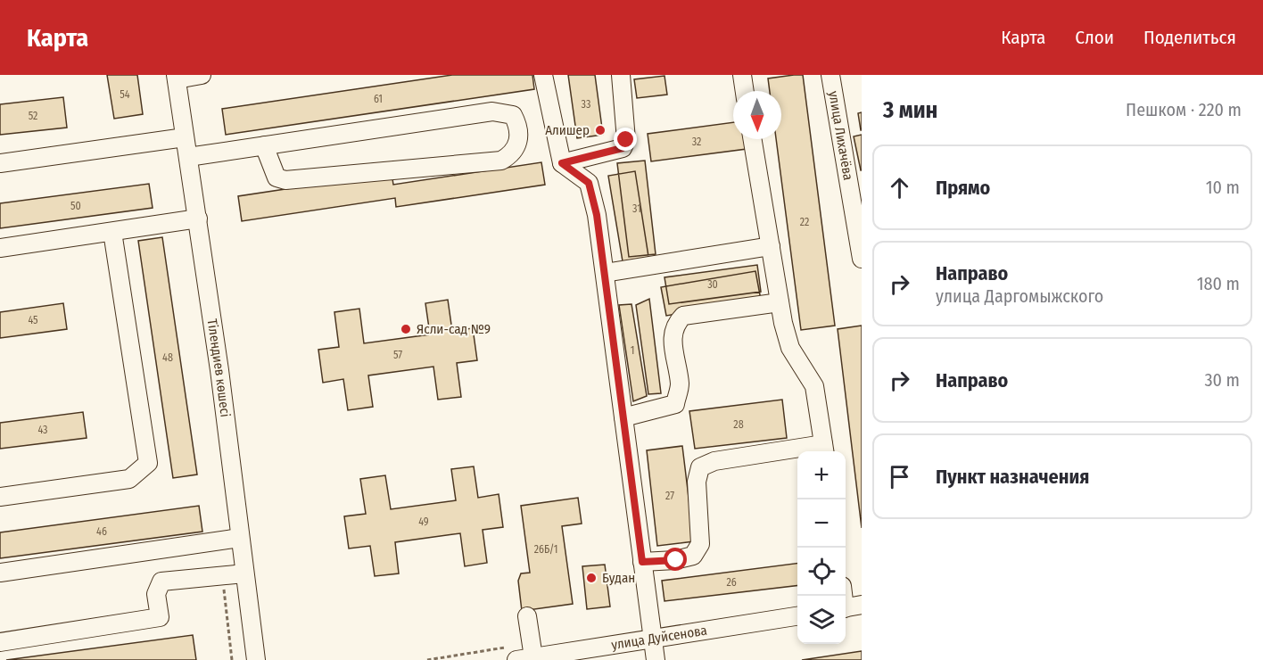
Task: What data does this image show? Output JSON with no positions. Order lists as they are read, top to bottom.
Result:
{
  "streets": {
    "street": ["улица Лихачёва", "Тілендиев көшесі", "улица Дуйсенова"]
  },
  "places": ["Алишер", "Ясли-сад №9", "Будан"],
  "house_numbers": [
    "54",
    "61",
    "33",
    "52",
    "32",
    "50",
    "31",
    "22",
    "30",
    "45",
    "1",
    "57",
    "48",
    "28",
    "43",
    "27",
    "49",
    "46",
    "26Б/1",
    "26"
  ],
  "north": "bottom",
  "page": {
    "header": "Карта",
    "nav": ["Карта", "Слои", "Поделиться"],
    "heading": ["3 мин", "Пешком · 220 m"],
    "list": [
      ["Прямо", "10 m"],
      ["Направо", "улица Даргомыжского", "180 m"],
      ["Направо", "30 m"],
      "Пункт назначения"
    ],
    "map_buttons": ["+", "−"]
  }
}
